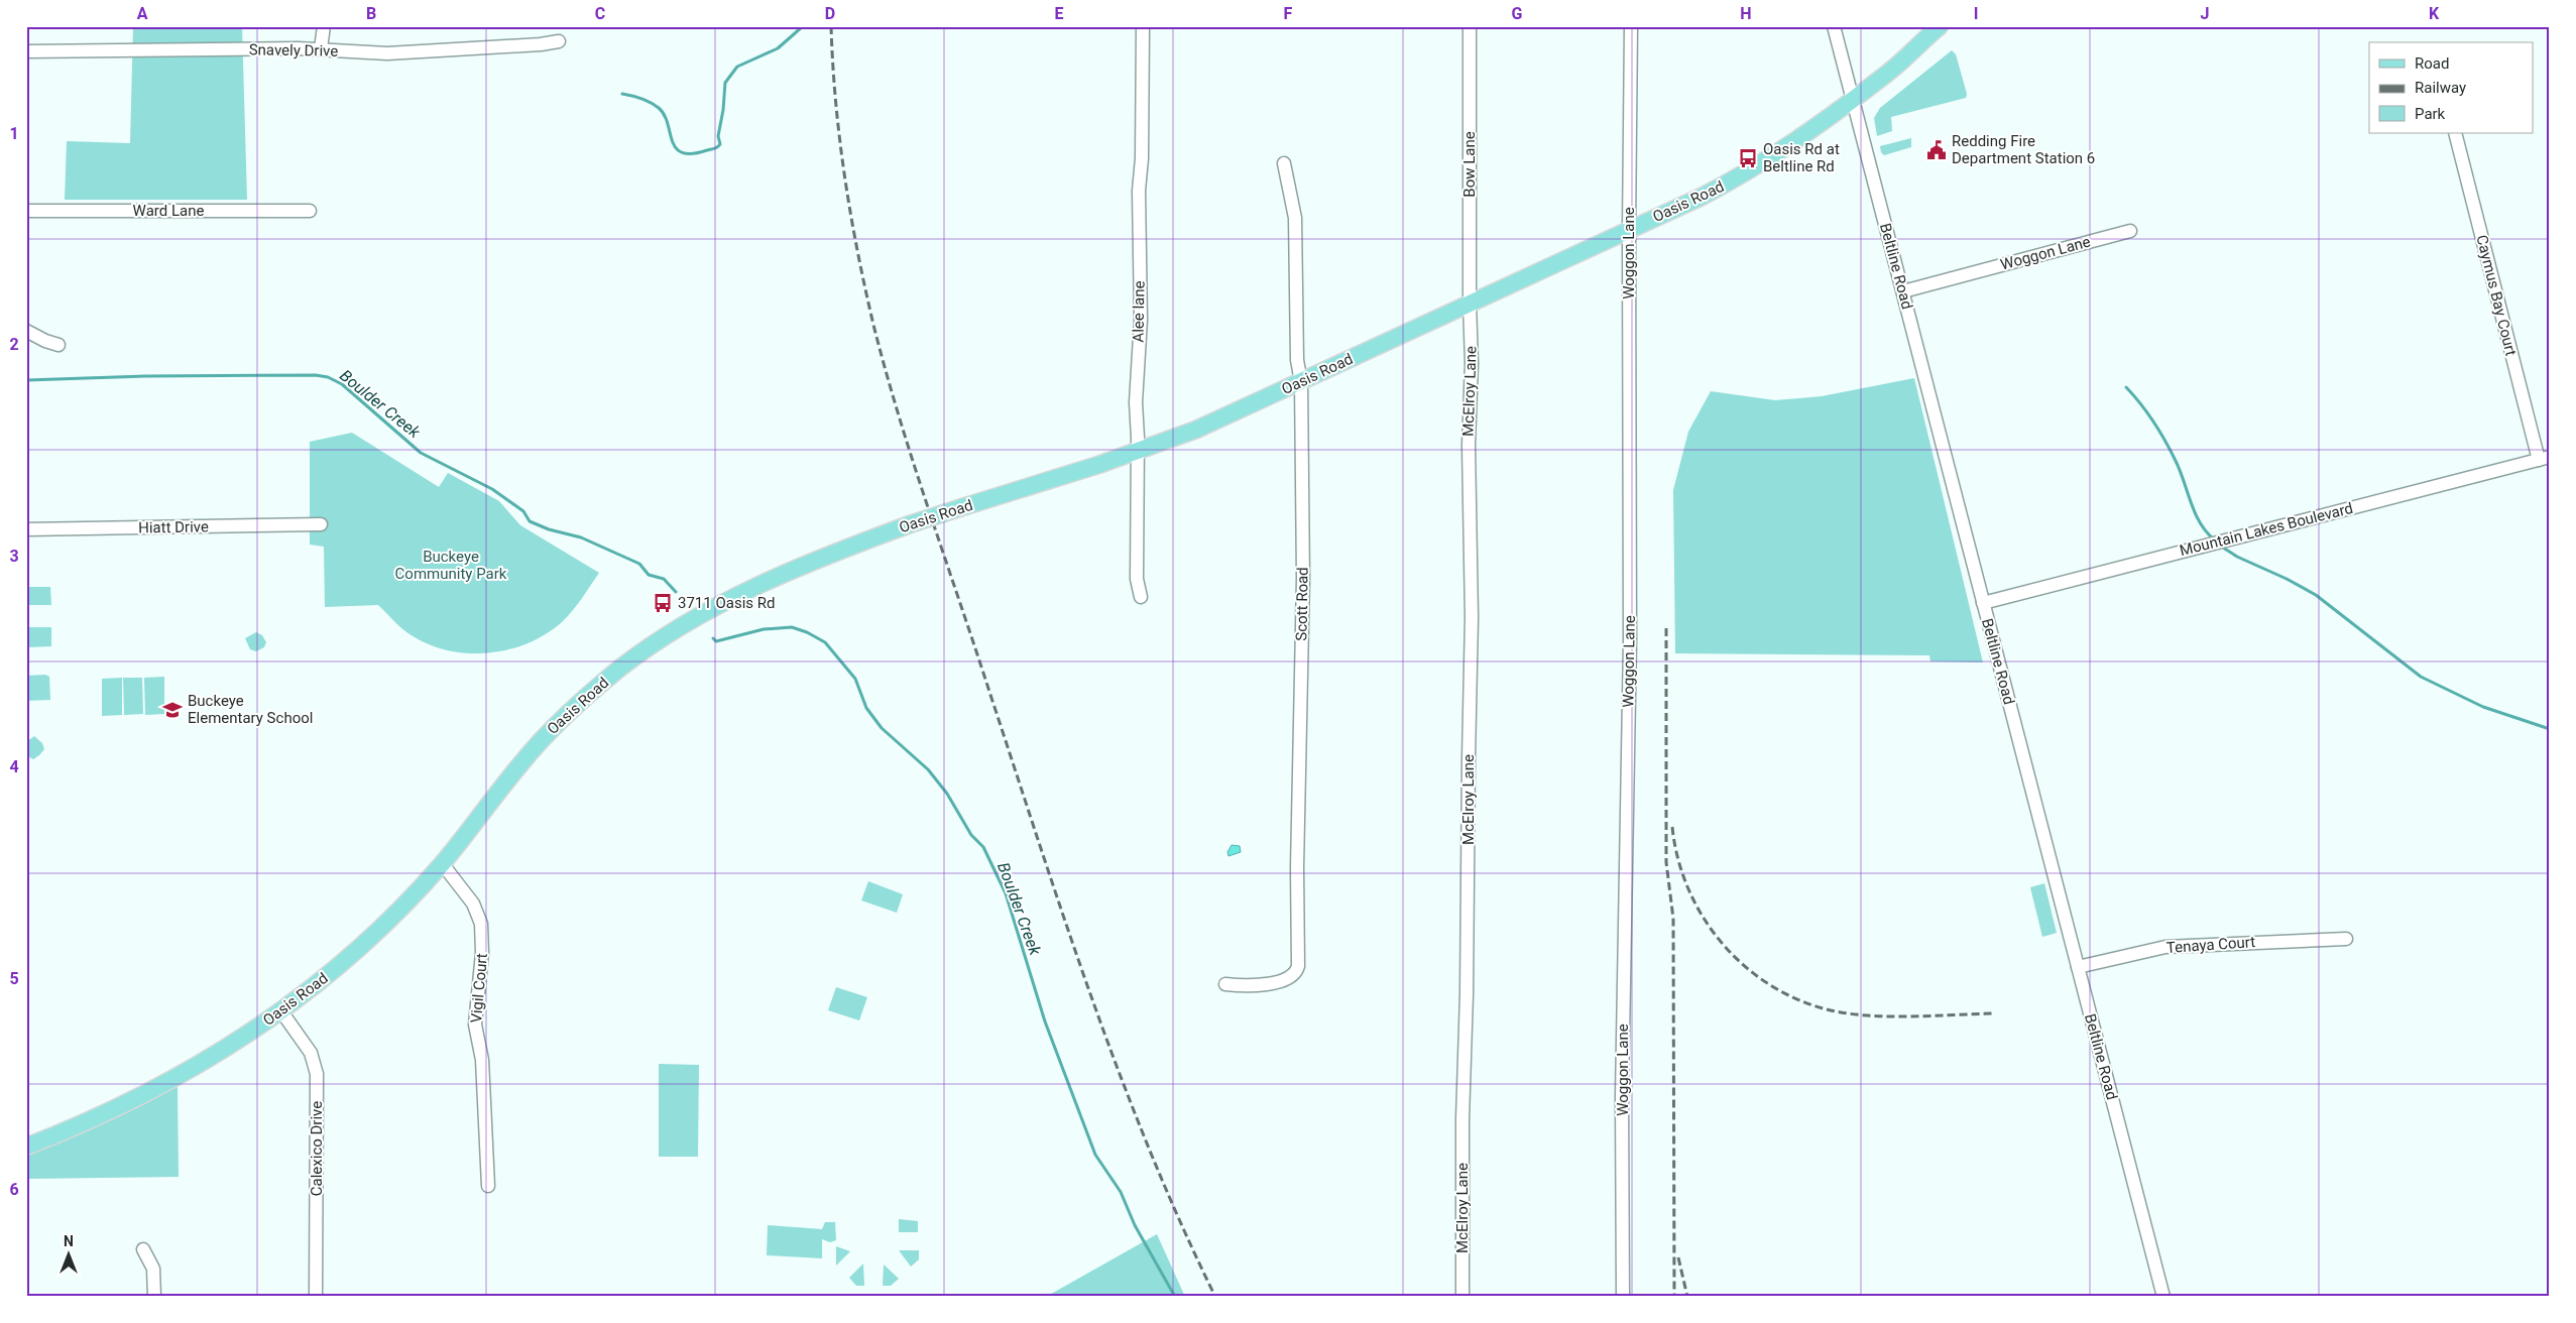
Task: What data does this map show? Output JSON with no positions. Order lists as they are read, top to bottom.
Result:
{
  "streets": {
    "main road": ["Oasis Road"],
    "street": [
      "Snavely Drive",
      "Bow Lane",
      "Ward Lane",
      "Woggon Lane",
      "Beltline Road",
      "Caymus Bay Court",
      "Alee lane",
      "McElroy Lane",
      "Hiatt Drive",
      "Mountain Lakes Boulevard",
      "Scott Road",
      "Tenaya Court",
      "Vigil Court",
      "Calexico Drive"
    ]
  },
  "crossings": [
    ["Bow Lane", "Oasis Road"],
    ["Bow Lane", "McElroy Lane"],
    ["Oasis Road", "Woggon Lane"],
    ["Oasis Road", "Beltline Road"],
    ["Oasis Road", "Alee lane"],
    ["Oasis Road", "McElroy Lane"],
    ["Oasis Road", "Scott Road"],
    ["Oasis Road", "Vigil Court"],
    ["Oasis Road", "Calexico Drive"],
    ["Woggon Lane", "Beltline Road"],
    ["Beltline Road", "Mountain Lakes Boulevard"],
    ["Beltline Road", "Tenaya Court"],
    ["Caymus Bay Court", "Mountain Lakes Boulevard"]
  ],
  "water": ["Boulder Creek"],
  "parks": ["Buckeye Community Park"],
  "places": {
    "public building": ["Redding Fire Department Station 6"],
    "bus stop": ["Oasis Rd at Beltline Rd", "3711 Oasis Rd"],
    "school or university": ["Buckeye Elementary School"]
  },
  "legend": ["Road", "Railway", "Park"],
  "north": "top",
  "grid": {
    "columns": [
      "A",
      "B",
      "C",
      "D",
      "E",
      "F",
      "G",
      "H",
      "I",
      "J",
      "K"
    ],
    "rows": [
      "1",
      "2",
      "3",
      "4",
      "5",
      "6"
    ]
  }
}
